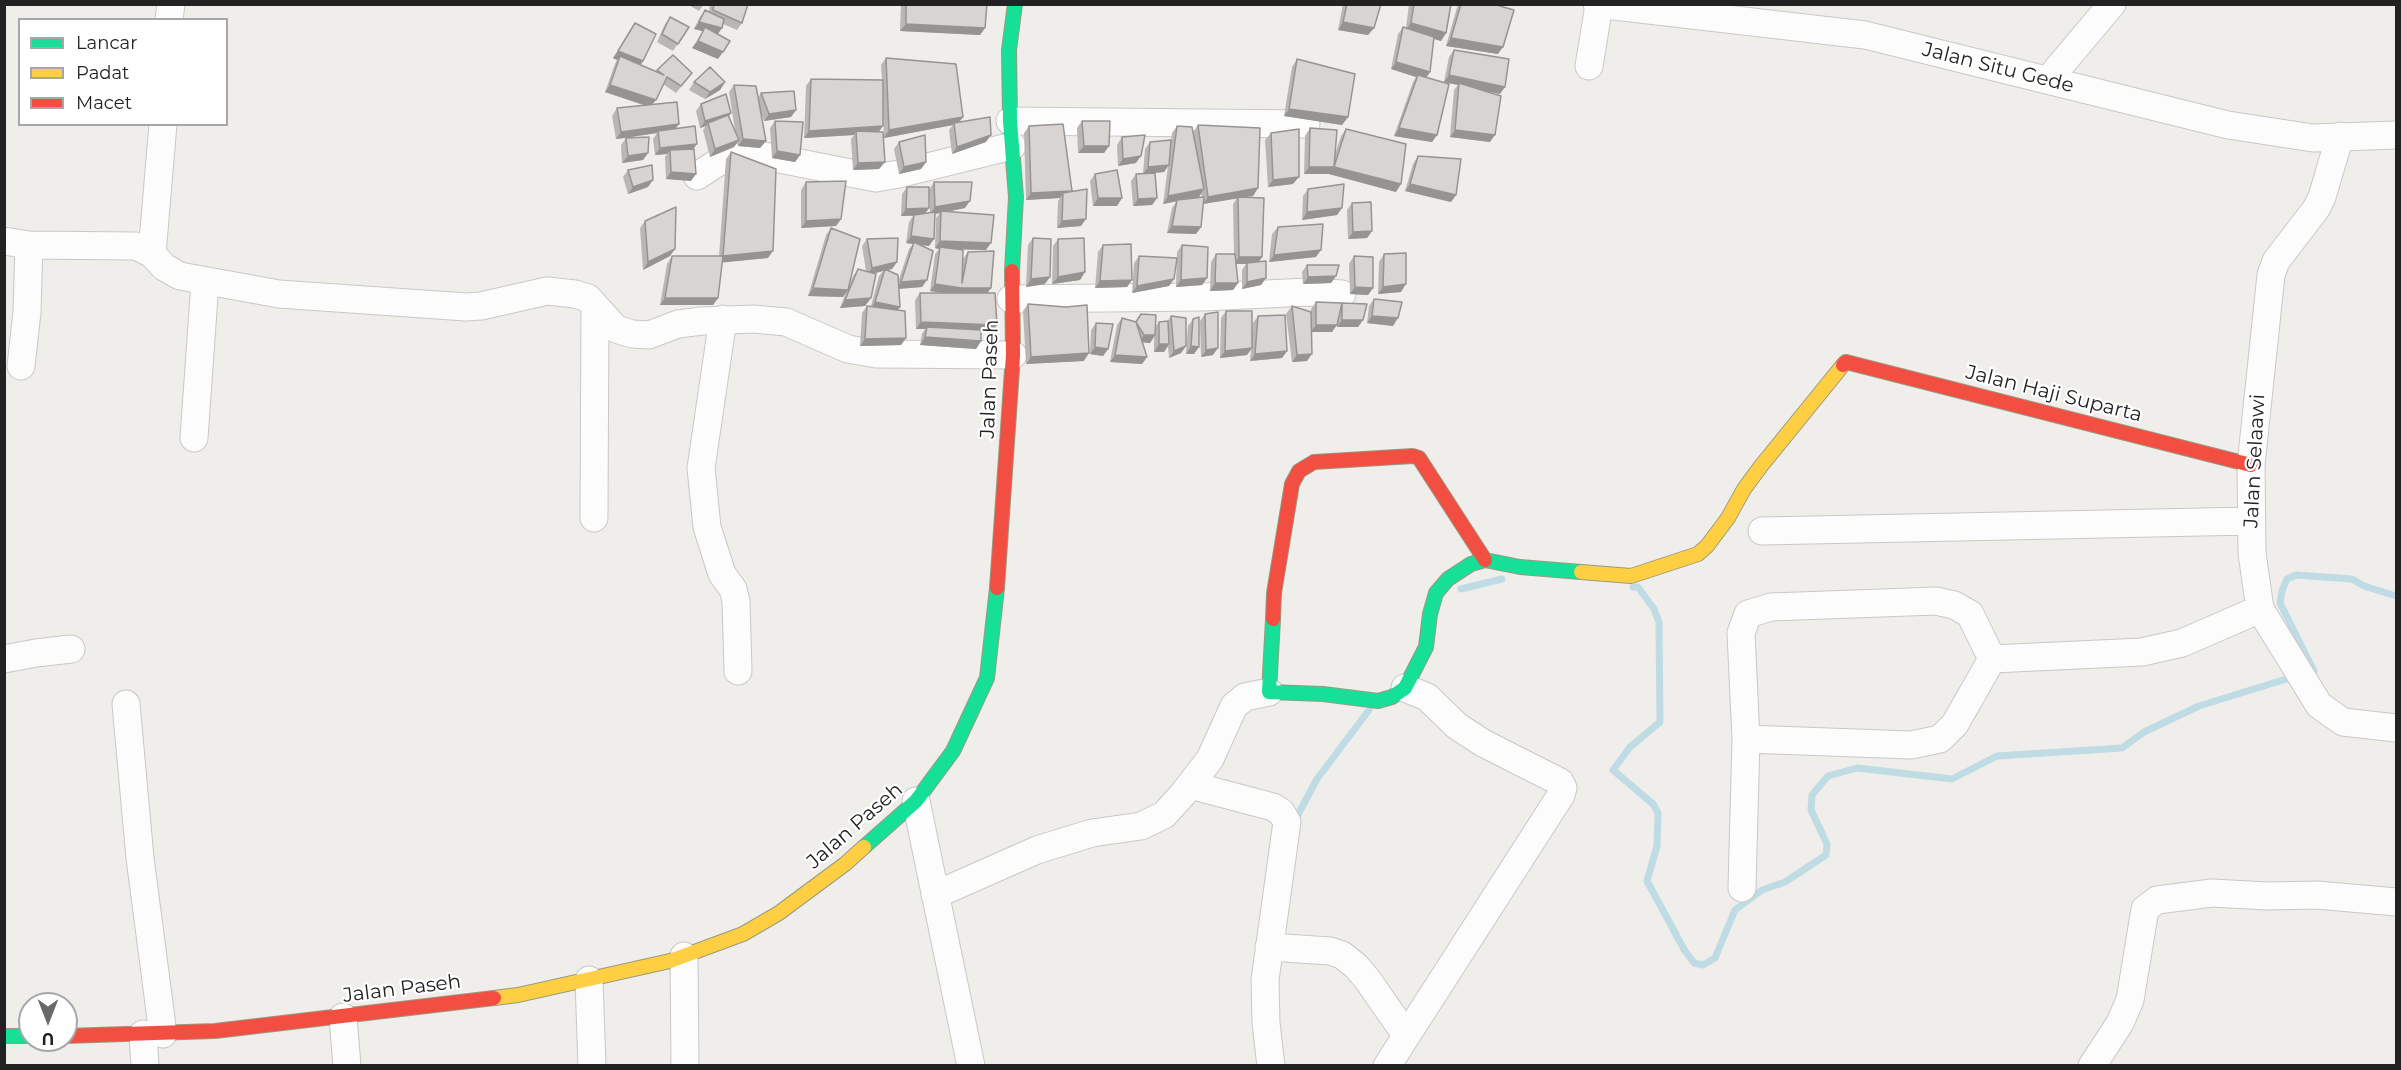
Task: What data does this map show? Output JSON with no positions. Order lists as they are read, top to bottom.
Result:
{
  "streets": {
    "street": [
      "Jalan Situ Gede",
      "Jalan Paseh",
      "Jalan Haji Suparta",
      "Jalan Selaawi"
    ]
  },
  "crossings": [
    ["Jalan Situ Gede", "Jalan Selaawi"],
    ["Jalan Haji Suparta", "Jalan Selaawi"]
  ],
  "legend": ["Lancar", "Padat", "Macet"],
  "north": "bottom"
}
